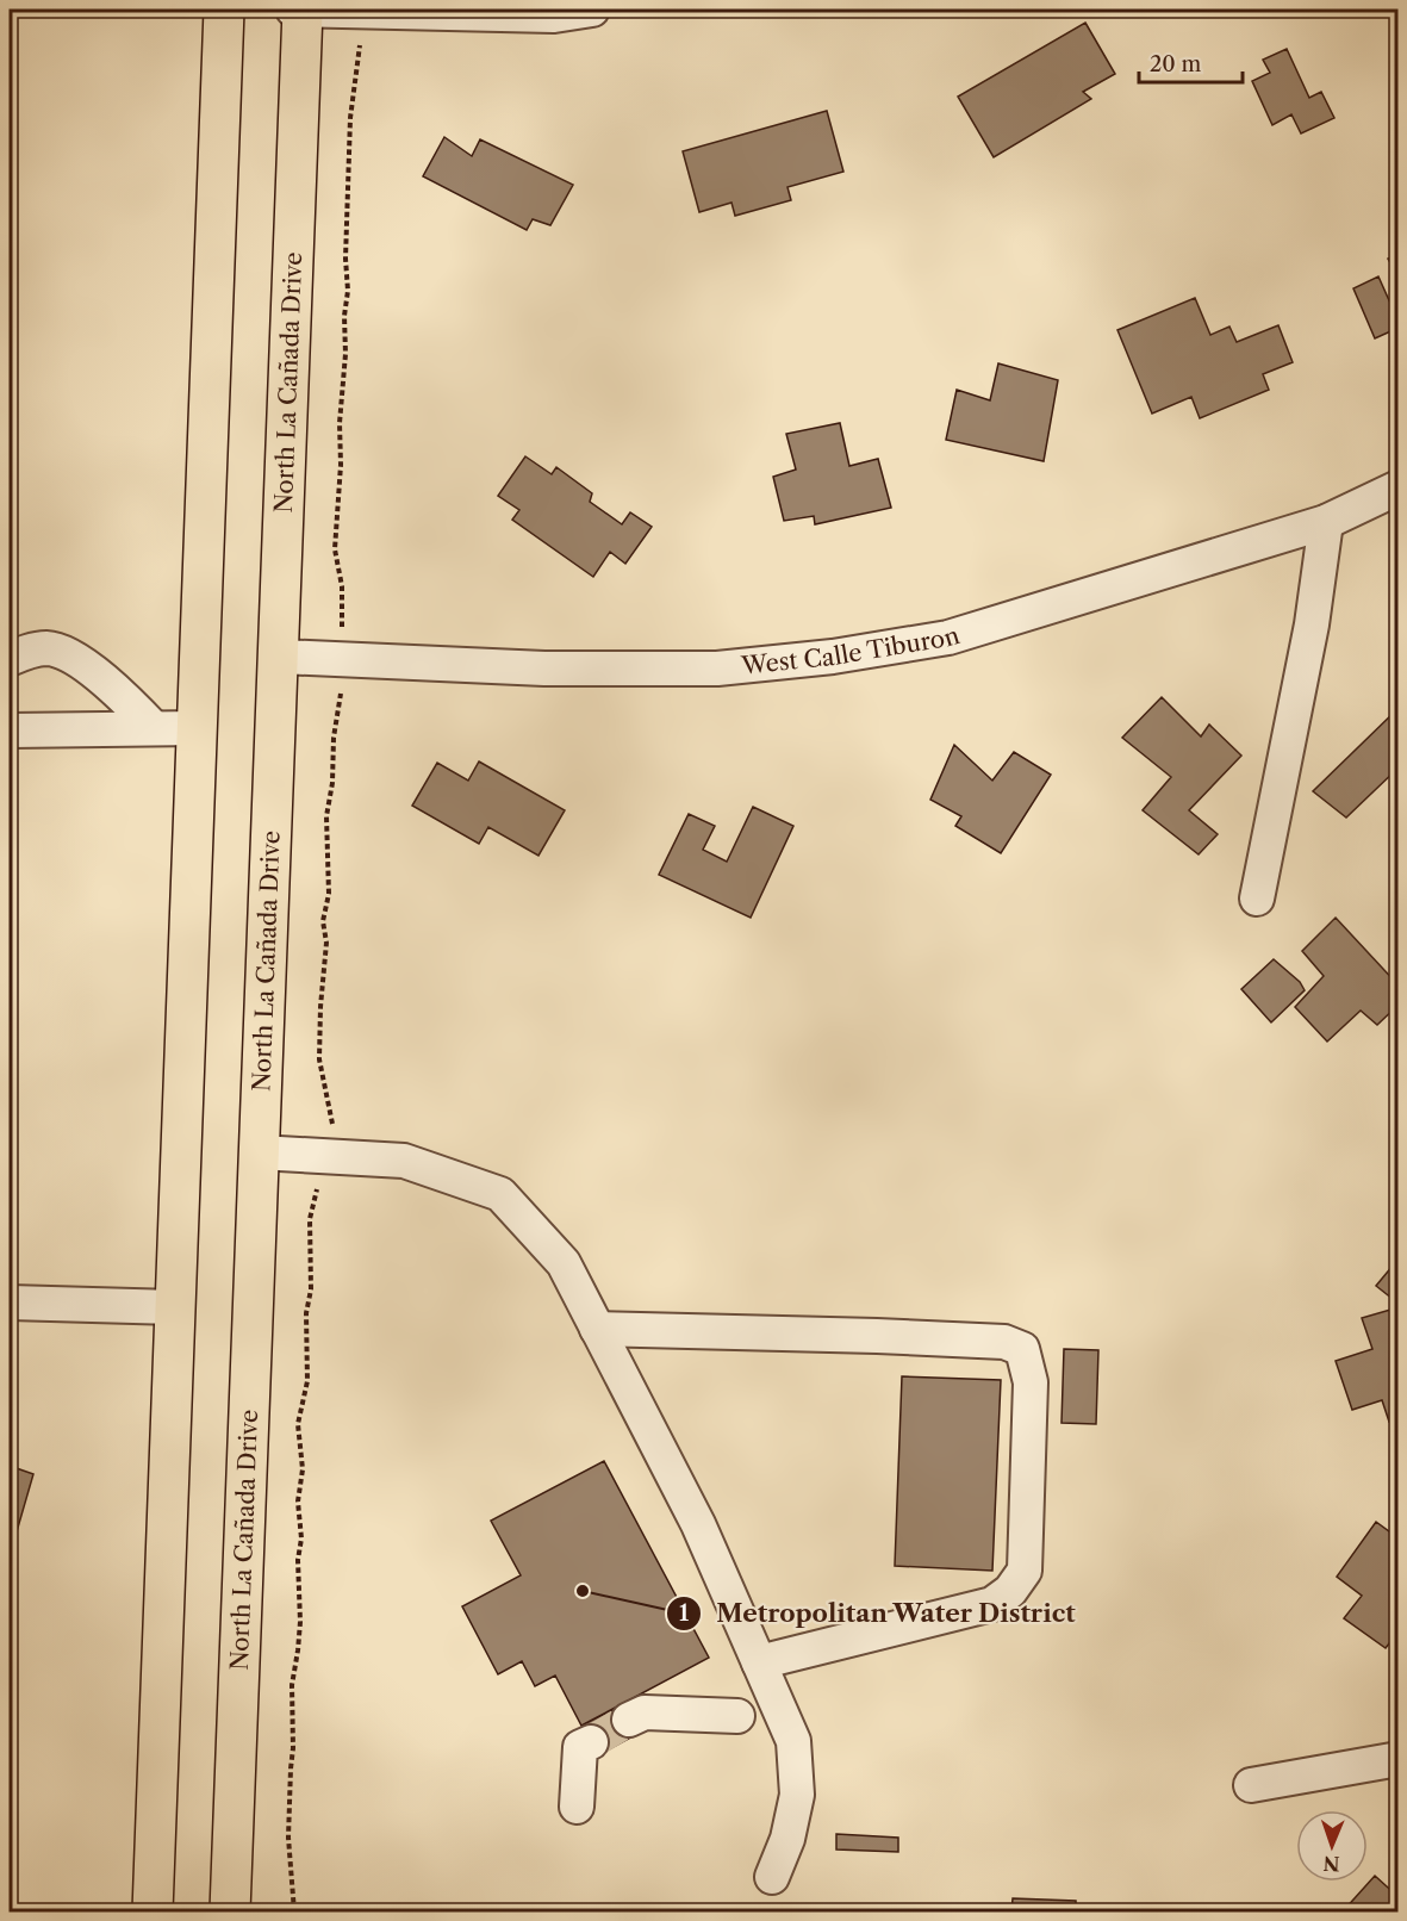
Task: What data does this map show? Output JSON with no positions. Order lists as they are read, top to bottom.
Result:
{
  "streets": {
    "main road": ["North La Cañada Drive"],
    "street": ["West Calle Tiburon"]
  },
  "crossings": [
    ["North La Cañada Drive", "West Calle Tiburon"]
  ],
  "places": ["Metropolitan Water District"],
  "scale_bar": "20 m",
  "north": "bottom"
}
